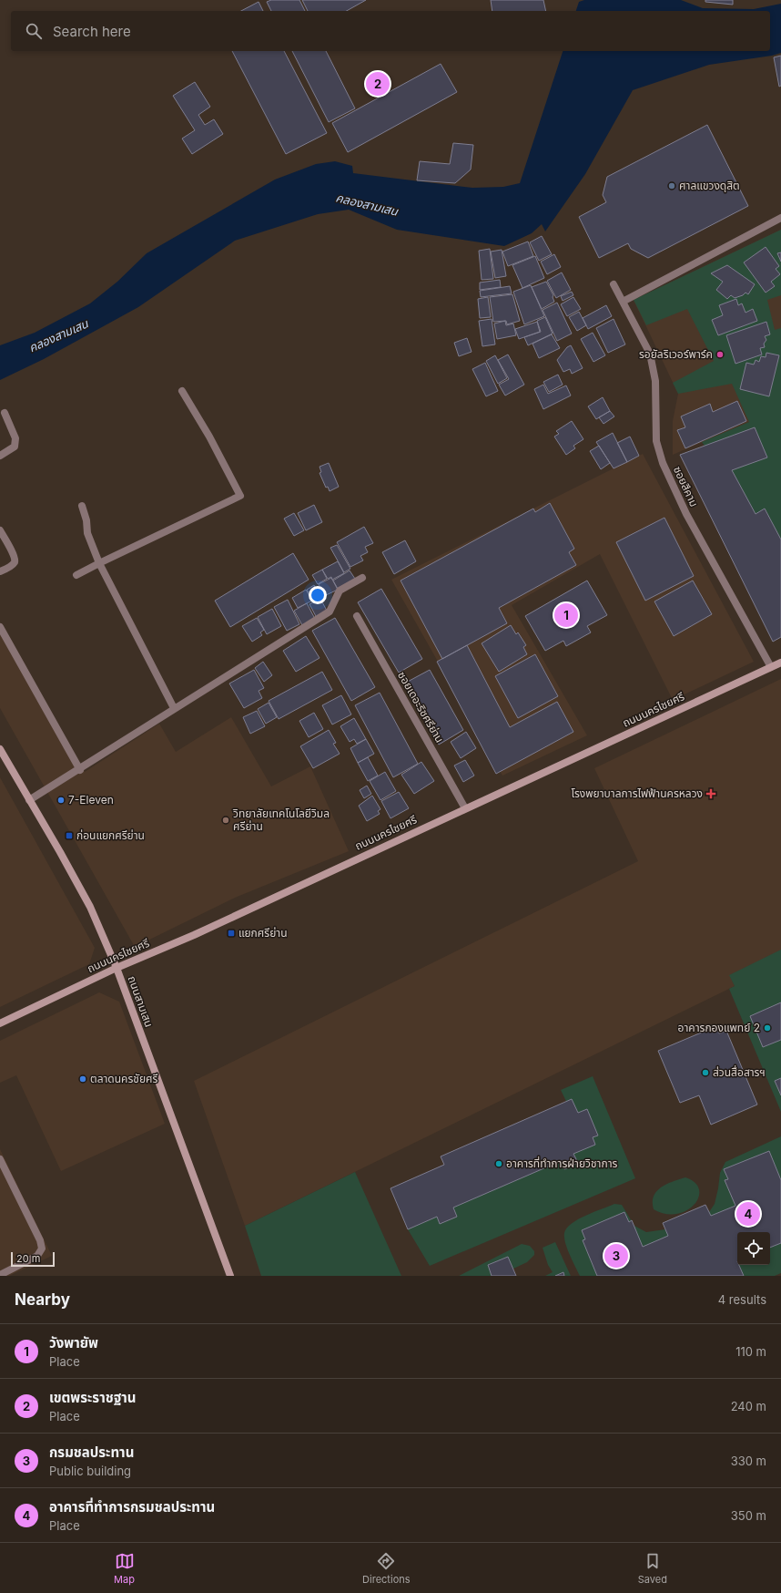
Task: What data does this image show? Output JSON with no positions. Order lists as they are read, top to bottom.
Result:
{
  "streets": {
    "street": [
      "ซอยสีคาม",
      "ซอยเดอะริชศรีย่าน",
      "ถนนนครไชยศรี",
      "ถนนสามเสน"
    ]
  },
  "crossings": [
    ["ซอยสีคาม", "ถนนนครไชยศรี"],
    ["ซอยเดอะริชศรีย่าน", "ถนนนครไชยศรี"],
    ["ถนนนครไชยศรี", "ถนนสามเสน"]
  ],
  "water": ["คลองสามเสน"],
  "places": {
    "other": [
      "ศาลแขวงดุสิต",
      "รอยัลริเวอร์พาร์ค",
      "7-Eleven",
      "วิทยาลัยเทคโนโลยีวิมล ศรีย่าน",
      "อาคารกองแพทย์ 2",
      "ส่วนสื่อสารฯ",
      "ตลาดนครชัยศรี",
      "อาคารที่ทำการฝ่ายวิชาการ"
    ],
    "health": ["โรงพยาบาลการไฟฟ้านครหลวง"],
    "transit": ["ก่อนแยกศรีย่าน", "แยกศรีย่าน"]
  },
  "scale_bar": "20 m",
  "page": {
    "search": "Search here",
    "pins": [
      "2",
      "1",
      "4",
      "3"
    ],
    "scale": "20 m",
    "heading": ["Nearby", "4 results"],
    "list": [
      {
        "mark": "1",
        "name": "วังพายัพ",
        "note": "Place",
        "value": "110 m"
      },
      {
        "mark": "2",
        "name": "เขตพระราชฐาน",
        "note": "Place",
        "value": "240 m"
      },
      {
        "mark": "3",
        "name": "กรมชลประทาน",
        "note": "Public building",
        "value": "330 m"
      },
      {
        "mark": "4",
        "name": "อาคารที่ทำการกรมชลประทาน",
        "note": "Place",
        "value": "350 m"
      }
    ],
    "nav": ["Map", "Directions", "Saved"]
  }
}
